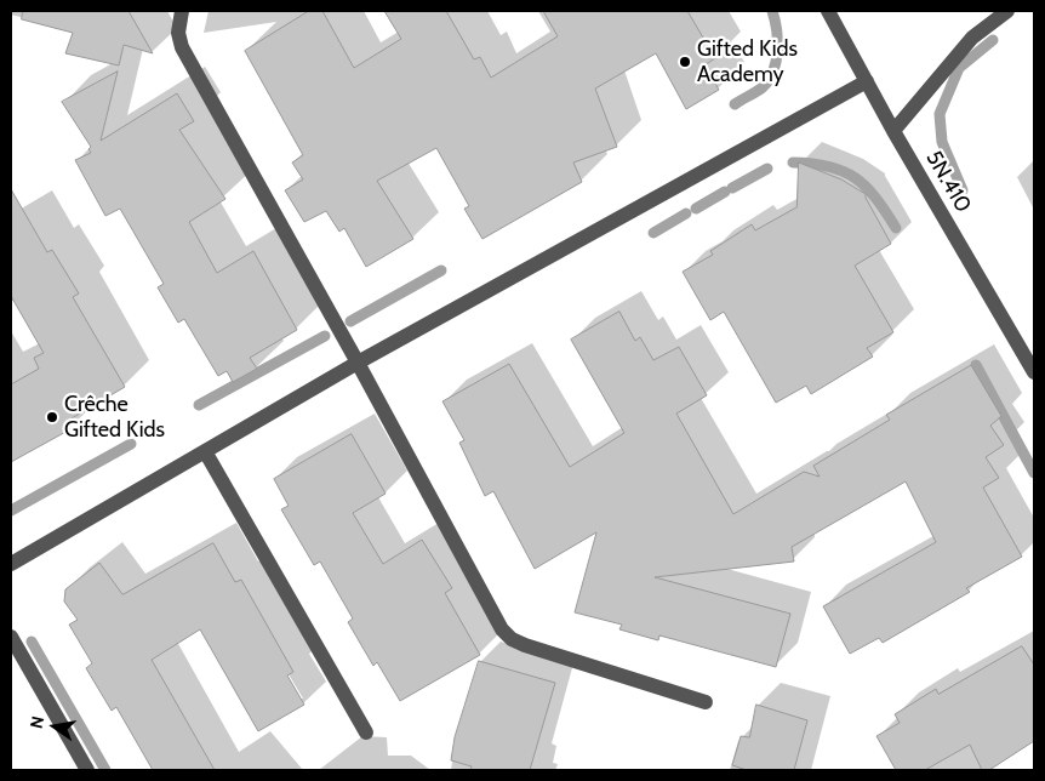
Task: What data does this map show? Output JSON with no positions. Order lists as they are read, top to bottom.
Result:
{
  "streets": {
    "street": ["5N.410"]
  },
  "places": ["Gifted Kids Academy", "Crêche Gifted Kids"],
  "north": "left"
}
